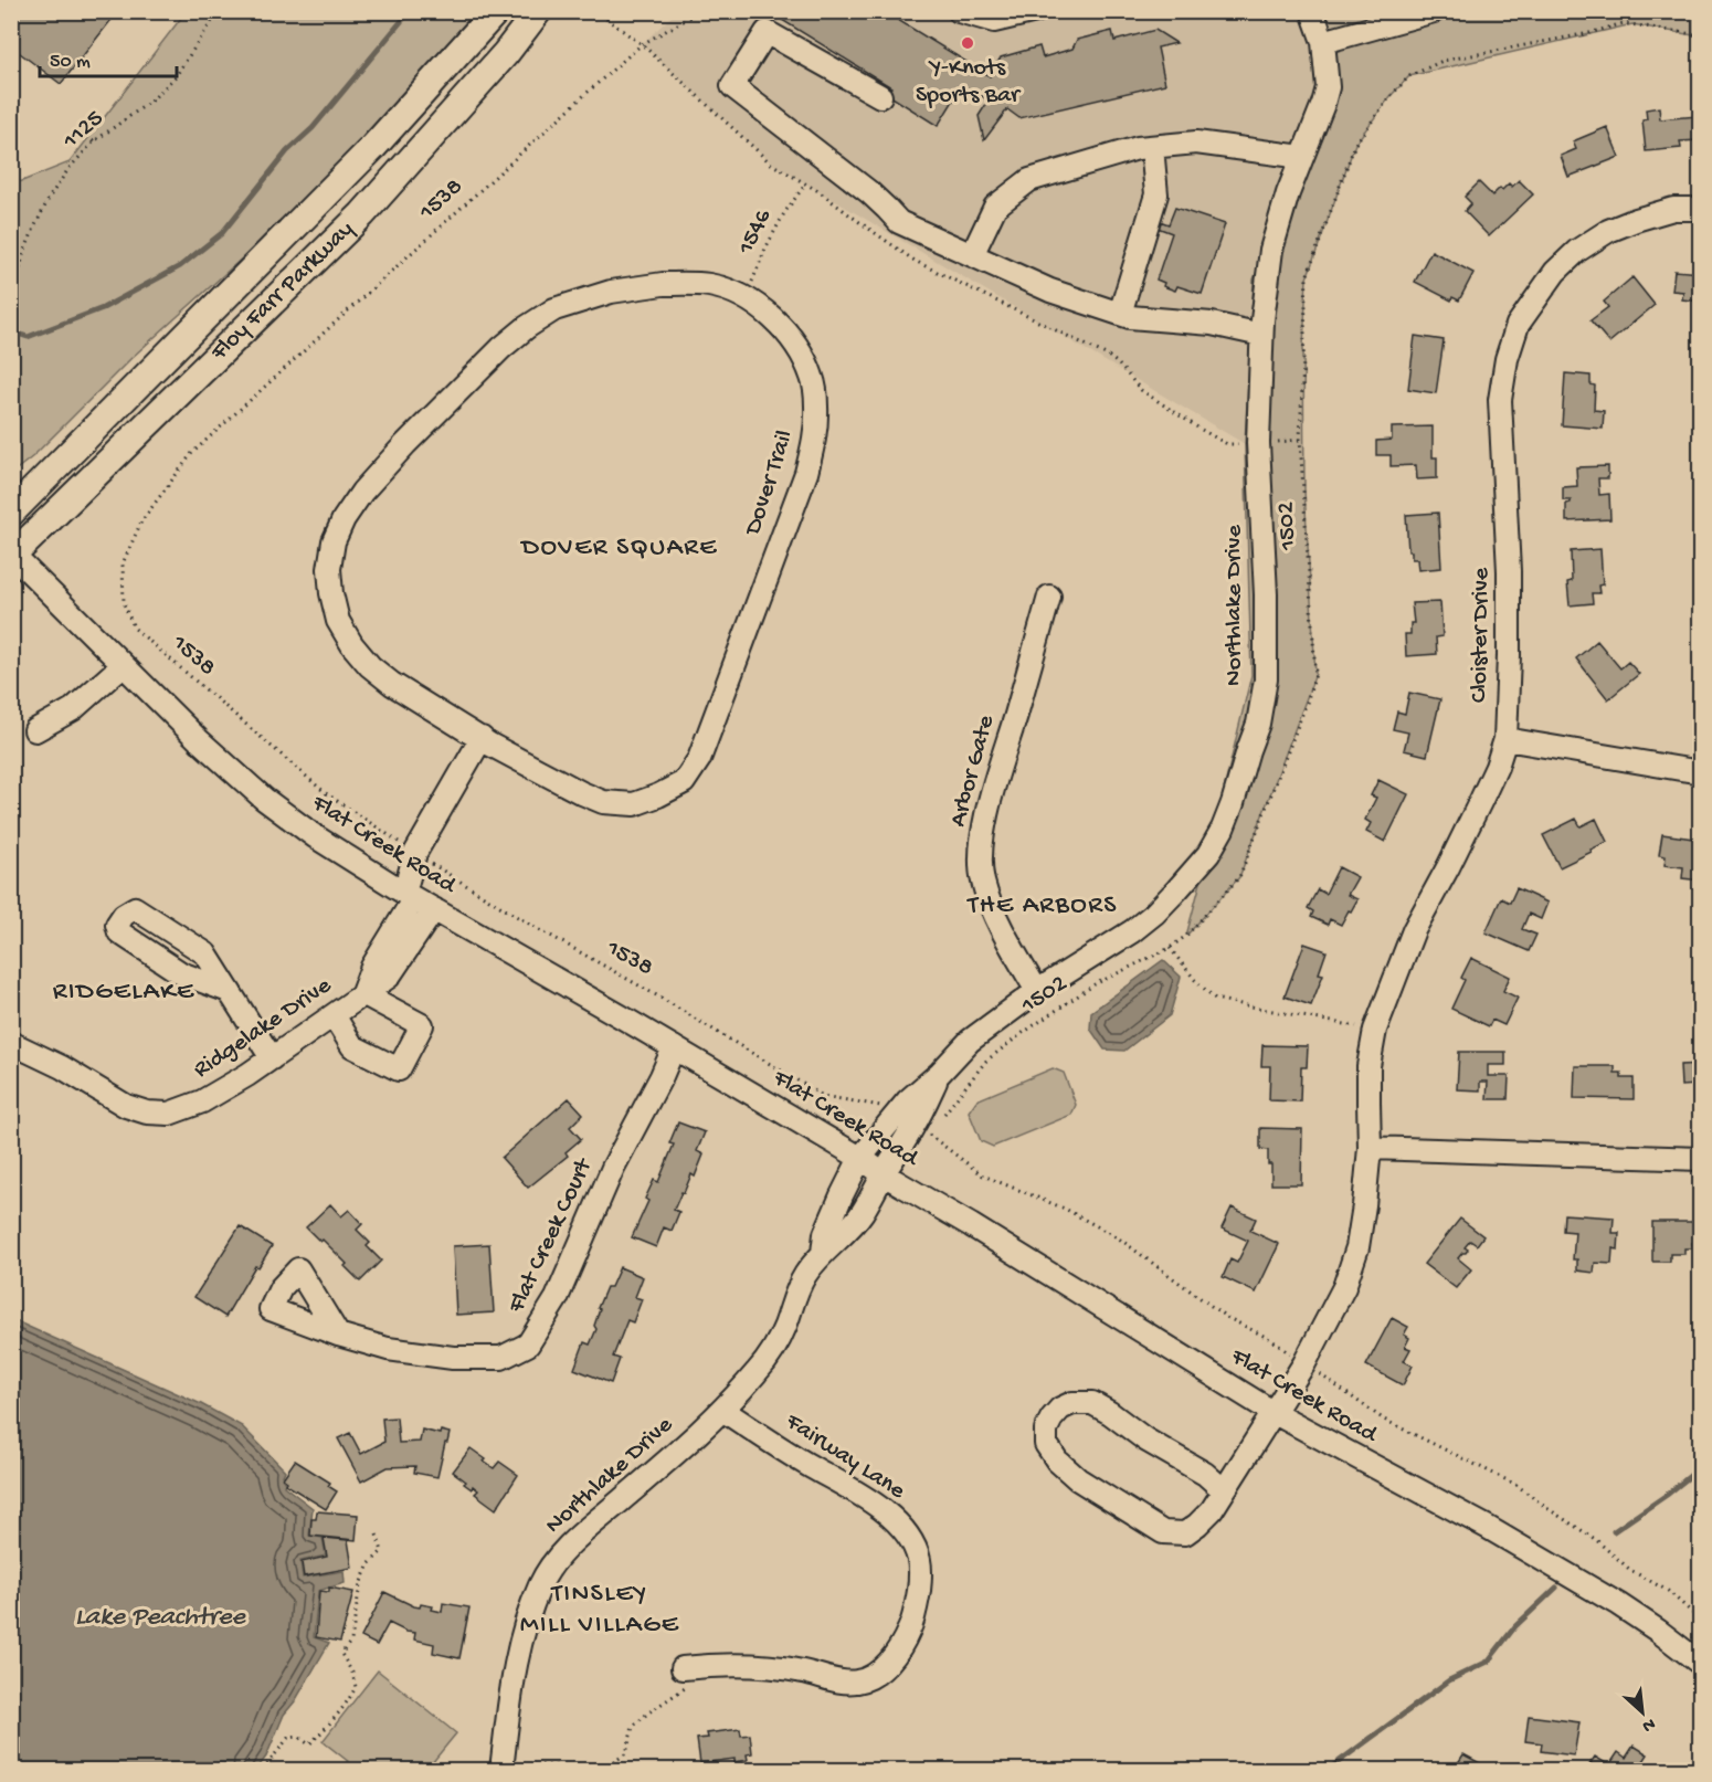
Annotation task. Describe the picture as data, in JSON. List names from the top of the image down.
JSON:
{
  "streets": {
    "main road": ["Floy Farr Parkway"],
    "street": [
      "Dover Trail",
      "Northlake Drive",
      "Cloister Drive",
      "Arbor Gate",
      "Flat Creek Road",
      "Ridgelake Drive",
      "Flat Creek Court",
      "Fairway Lane"
    ],
    "path": [
      "1125",
      "1538",
      "1546",
      "1502"
    ]
  },
  "crossings": [
    ["1538", "Northlake Drive"],
    ["1546", "Dover Trail"],
    ["Floy Farr Parkway", "Flat Creek Road"],
    ["Northlake Drive", "Arbor Gate"],
    ["Northlake Drive", "Flat Creek Road"],
    ["Northlake Drive", "Fairway Lane"],
    ["Cloister Drive", "Flat Creek Road"],
    ["Flat Creek Road", "Ridgelake Drive"],
    ["Flat Creek Road", "Flat Creek Court"]
  ],
  "districts": [
    "DOVER SQUARE",
    "THE ARBORS",
    "RIDGELAKE",
    "TINSLEY MILL VILLAGE"
  ],
  "water": ["Lake Peachtree"],
  "places": ["Y-Knots Sports Bar"],
  "scale_bar": "50 m",
  "north": "bottom right"
}
